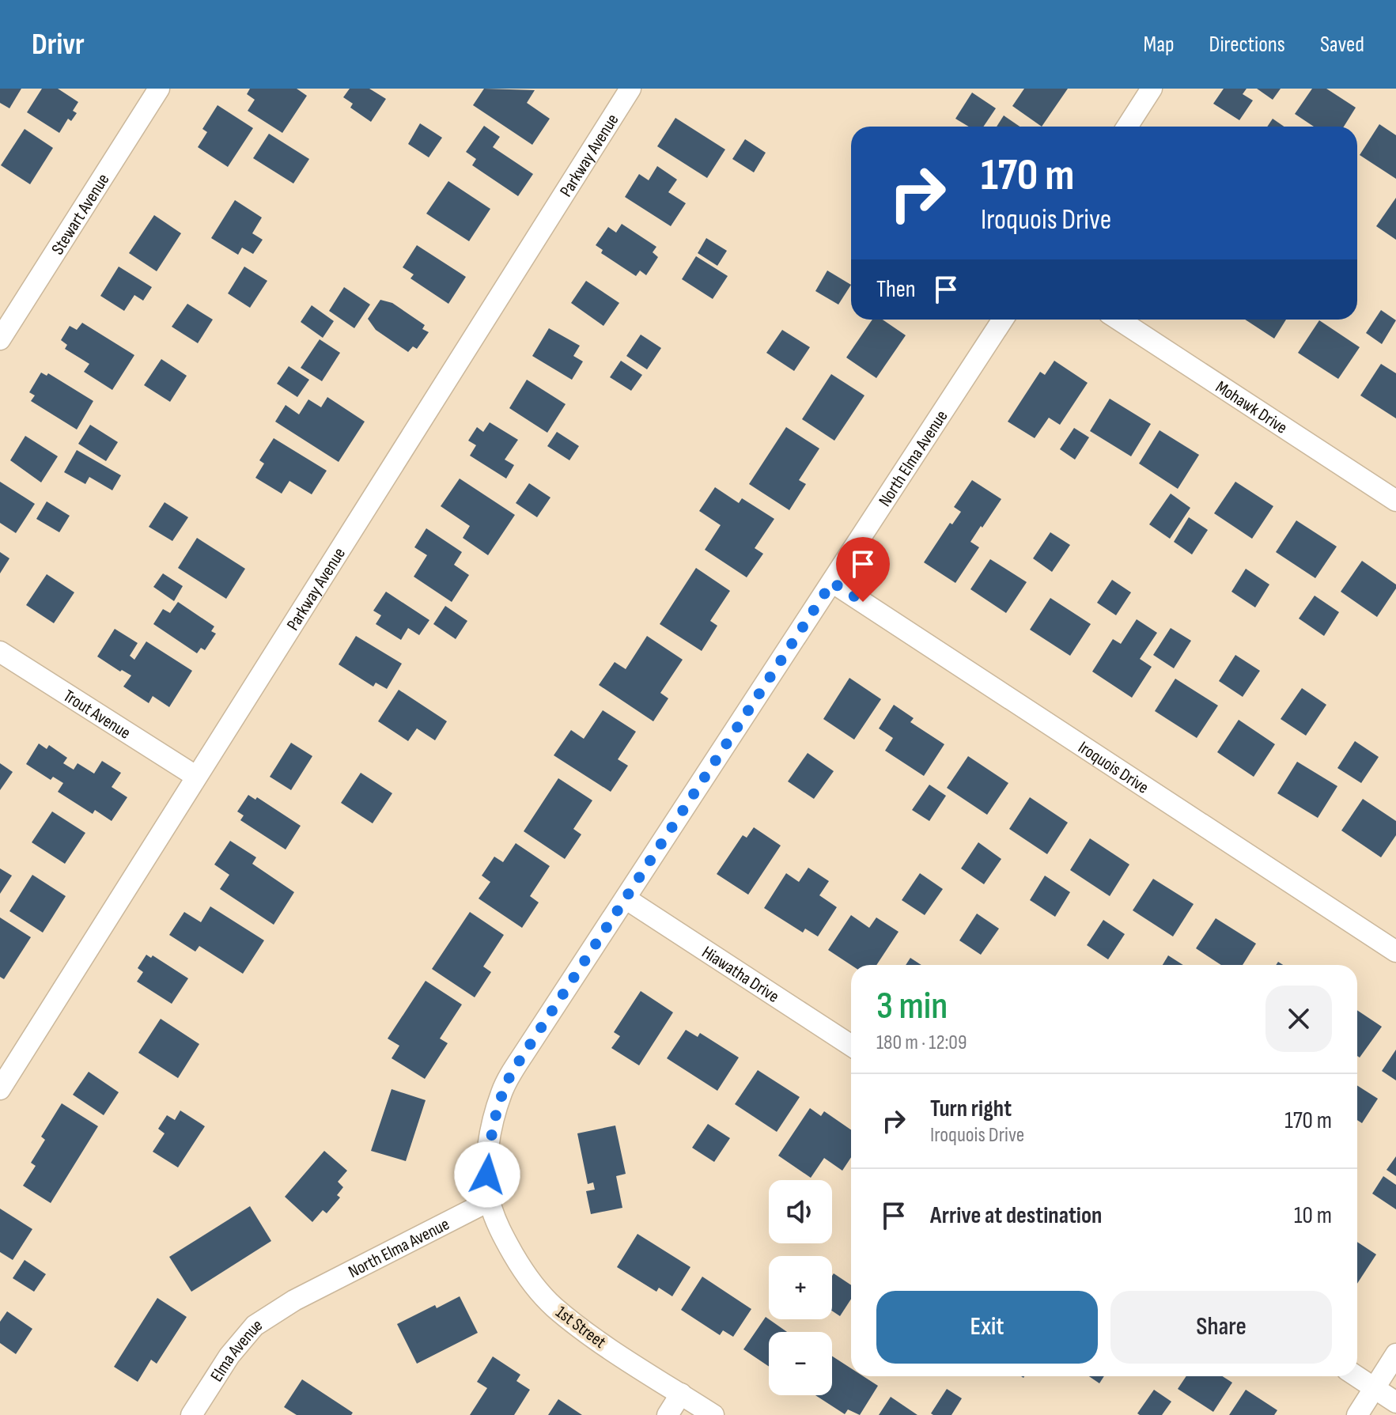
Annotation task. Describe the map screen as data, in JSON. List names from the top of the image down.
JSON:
{
  "streets": {
    "street": [
      "Parkway Avenue",
      "Stewart Avenue",
      "Mohawk Drive",
      "North Elma Avenue",
      "Trout Avenue",
      "Iroquois Drive",
      "Hiawatha Drive",
      "1st Street",
      "Elma Avenue"
    ]
  },
  "crossings": [
    ["Parkway Avenue", "Trout Avenue"],
    ["North Elma Avenue", "Iroquois Drive"],
    ["North Elma Avenue", "Hiawatha Drive"],
    ["North Elma Avenue", "1st Street"],
    ["North Elma Avenue", "Elma Avenue"]
  ],
  "page": {
    "header": "Drivr",
    "nav": ["Map", "Directions", "Saved"],
    "turn": ["170 m", "Iroquois Drive"],
    "then": "Then",
    "heading": ["3 min", "180 m · 12:09"],
    "list": [
      {
        "name": "Turn right",
        "note": "Iroquois Drive",
        "value": "170 m"
      },
      {
        "name": "Arrive at destination",
        "value": "10 m"
      }
    ],
    "map_buttons": ["+", "−"],
    "buttons": ["Exit", "Share"]
  }
}
